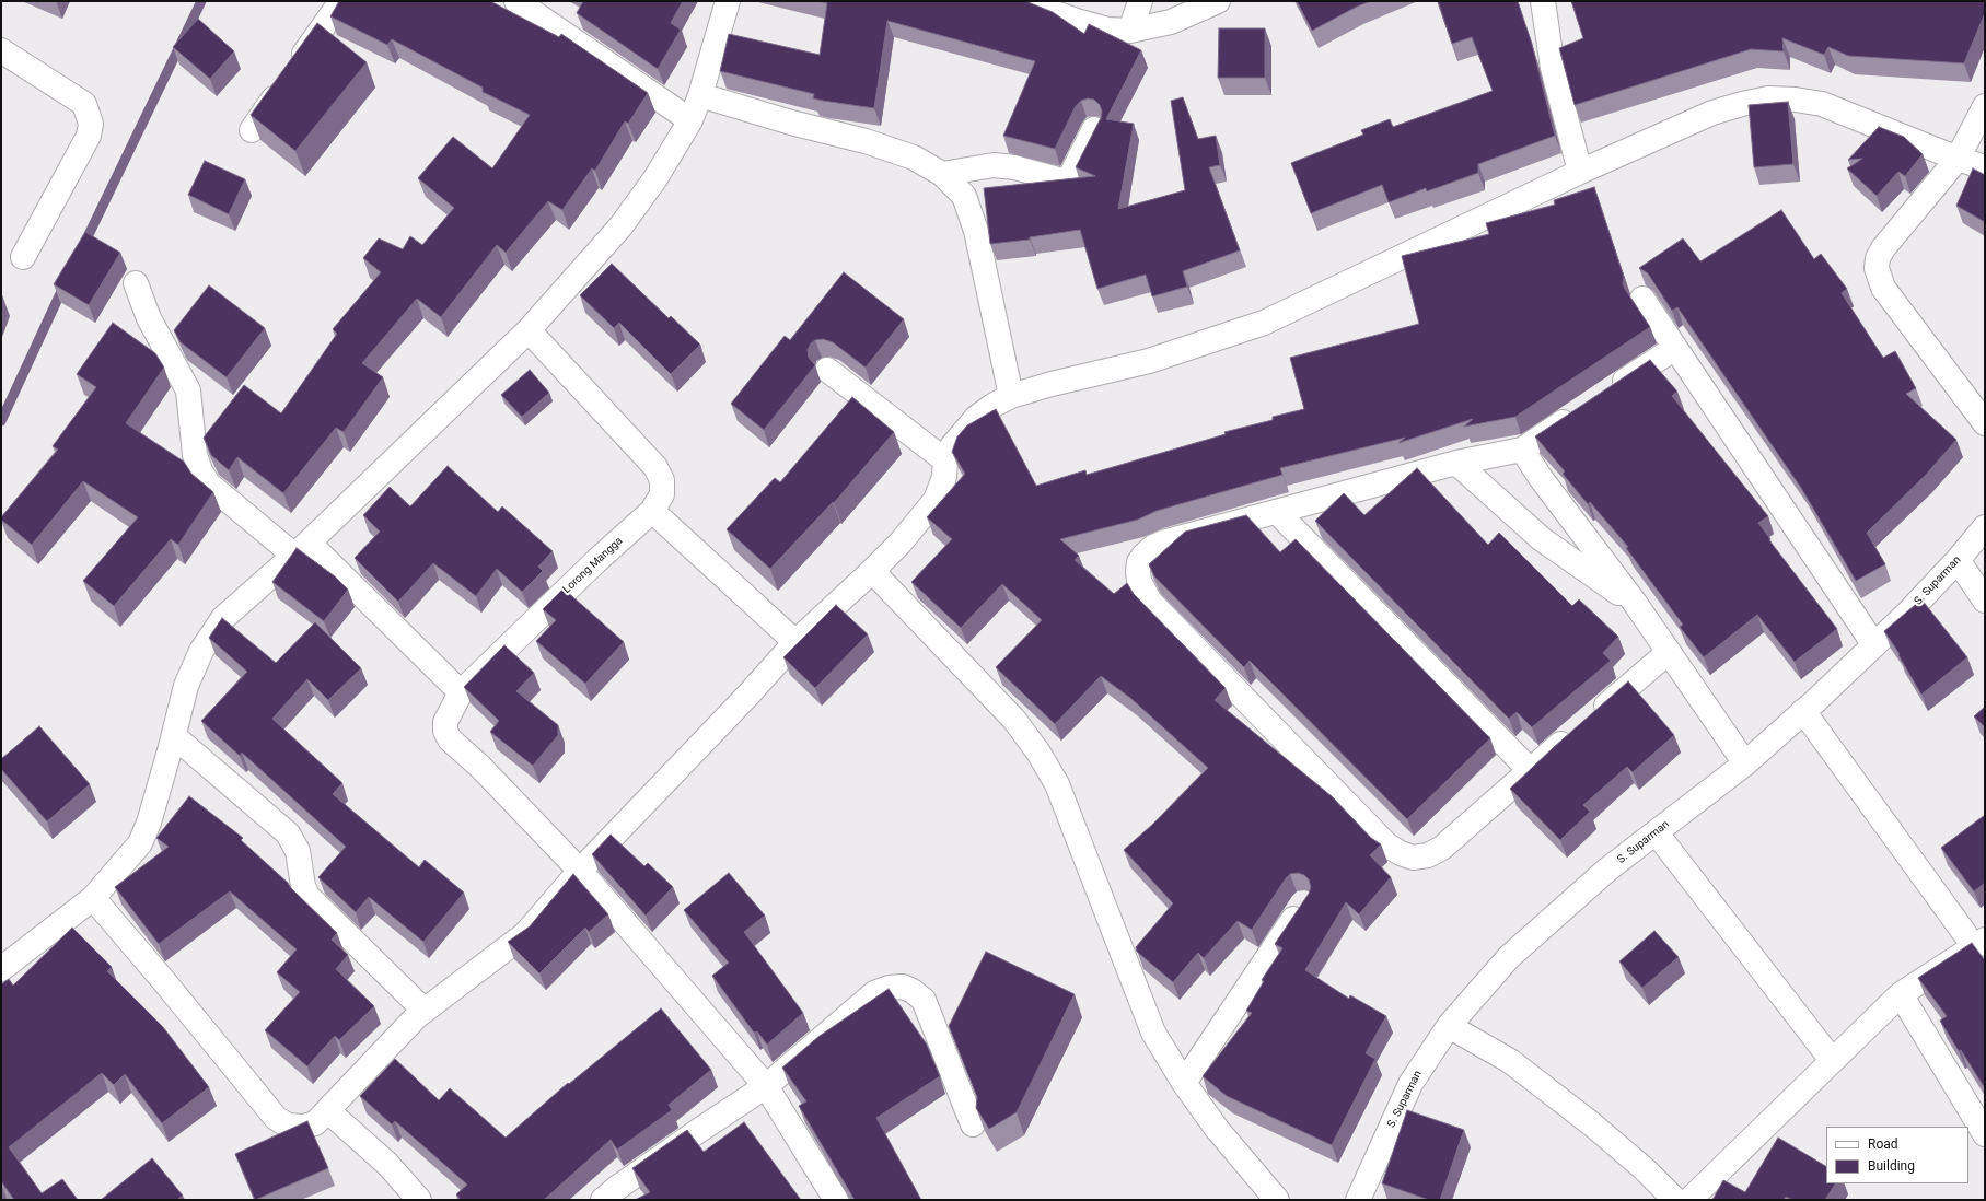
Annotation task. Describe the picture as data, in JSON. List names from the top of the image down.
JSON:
{
  "streets": {
    "street": ["Lorong Mangga", "S. Suparman"]
  },
  "legend": ["Road", "Building"]
}
